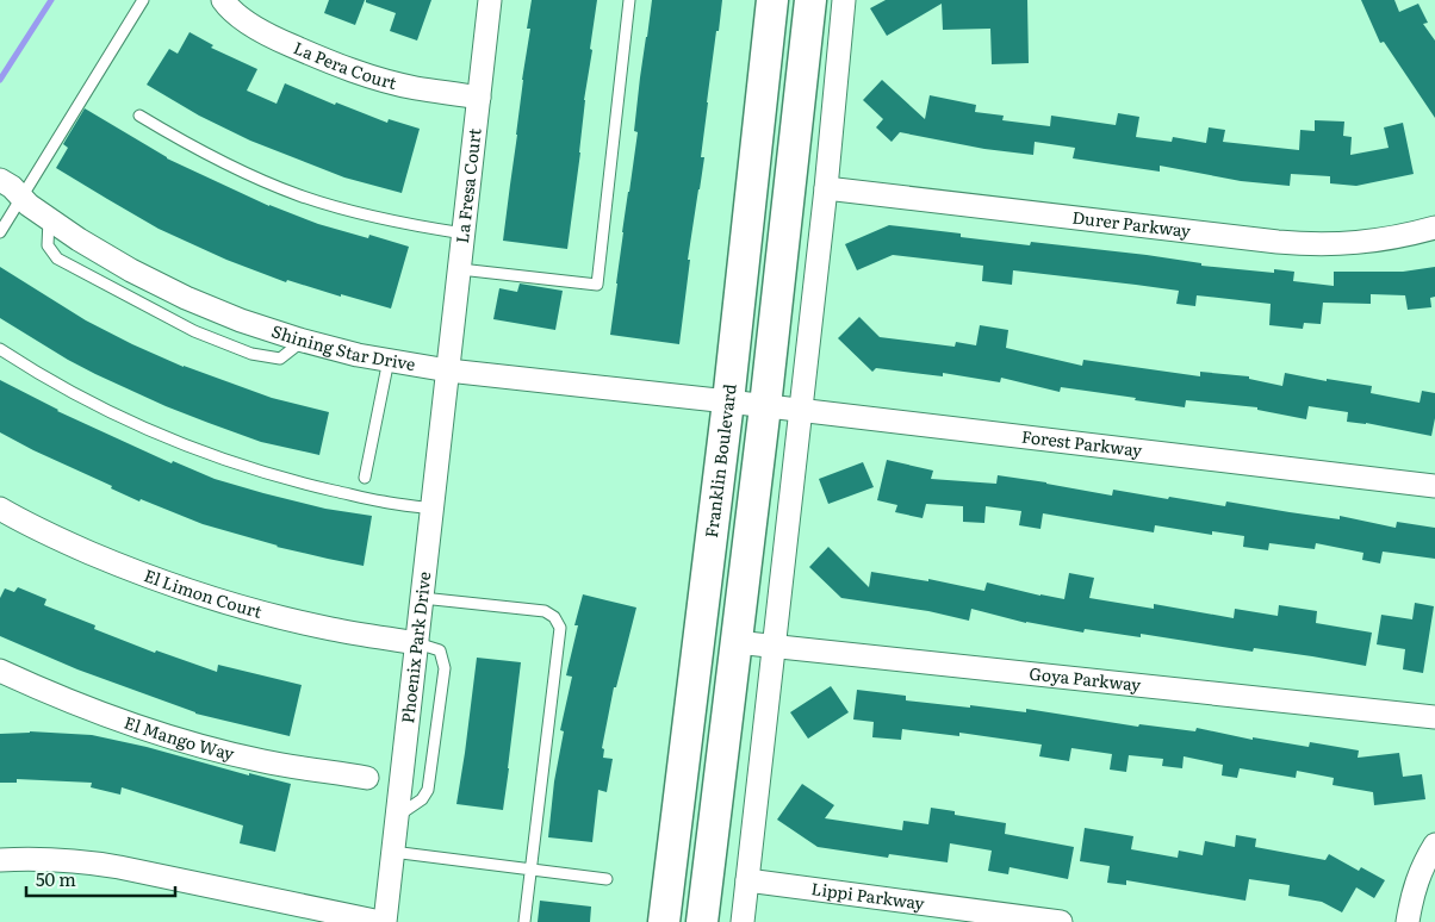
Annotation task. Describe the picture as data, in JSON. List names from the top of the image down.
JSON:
{
  "streets": {
    "main road": ["Franklin Boulevard"],
    "street": [
      "La Pera Court",
      "La Fresa Court",
      "Durer Parkway",
      "Shining Star Drive",
      "Forest Parkway",
      "El Limon Court",
      "Phoenix Park Drive",
      "Goya Parkway",
      "El Mango Way",
      "Lippi Parkway"
    ]
  },
  "crossings": [
    ["La Pera Court", "La Fresa Court"],
    ["La Fresa Court", "Shining Star Drive"],
    ["La Fresa Court", "Phoenix Park Drive"],
    ["Shining Star Drive", "Forest Parkway"],
    ["Shining Star Drive", "Franklin Boulevard"],
    ["Shining Star Drive", "Phoenix Park Drive"],
    ["Forest Parkway", "Franklin Boulevard"],
    ["El Limon Court", "Phoenix Park Drive"]
  ],
  "scale_bar": "50 m"
}
